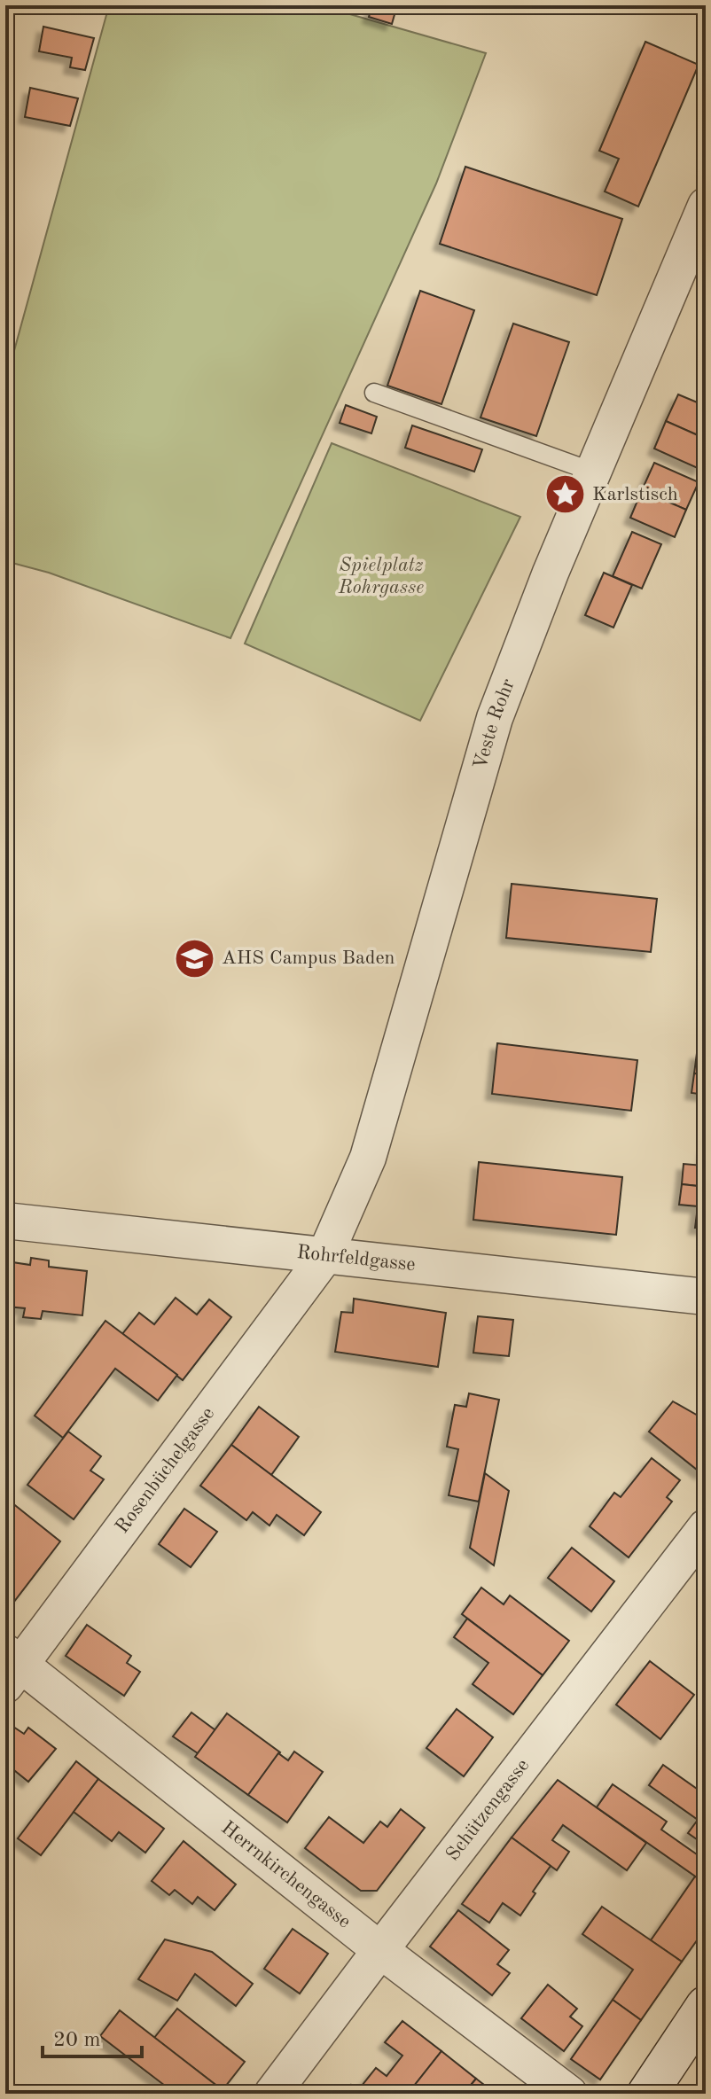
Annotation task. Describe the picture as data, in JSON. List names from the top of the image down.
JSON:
{
  "streets": {
    "street": [
      "Veste Rohr",
      "Rohrfeldgasse",
      "Rosenbüchelgasse",
      "Schützengasse",
      "Herrnkirchengasse"
    ]
  },
  "crossings": [
    ["Veste Rohr", "Rohrfeldgasse"],
    ["Veste Rohr", "Rosenbüchelgasse"],
    ["Rohrfeldgasse", "Rosenbüchelgasse"],
    ["Rosenbüchelgasse", "Herrnkirchengasse"],
    ["Schützengasse", "Herrnkirchengasse"]
  ],
  "parks": ["Spielplatz Rohrgasse"],
  "places": {
    "place": ["Karlstisch"],
    "school or university": ["AHS Campus Baden"]
  },
  "scale_bar": "20 m"
}
